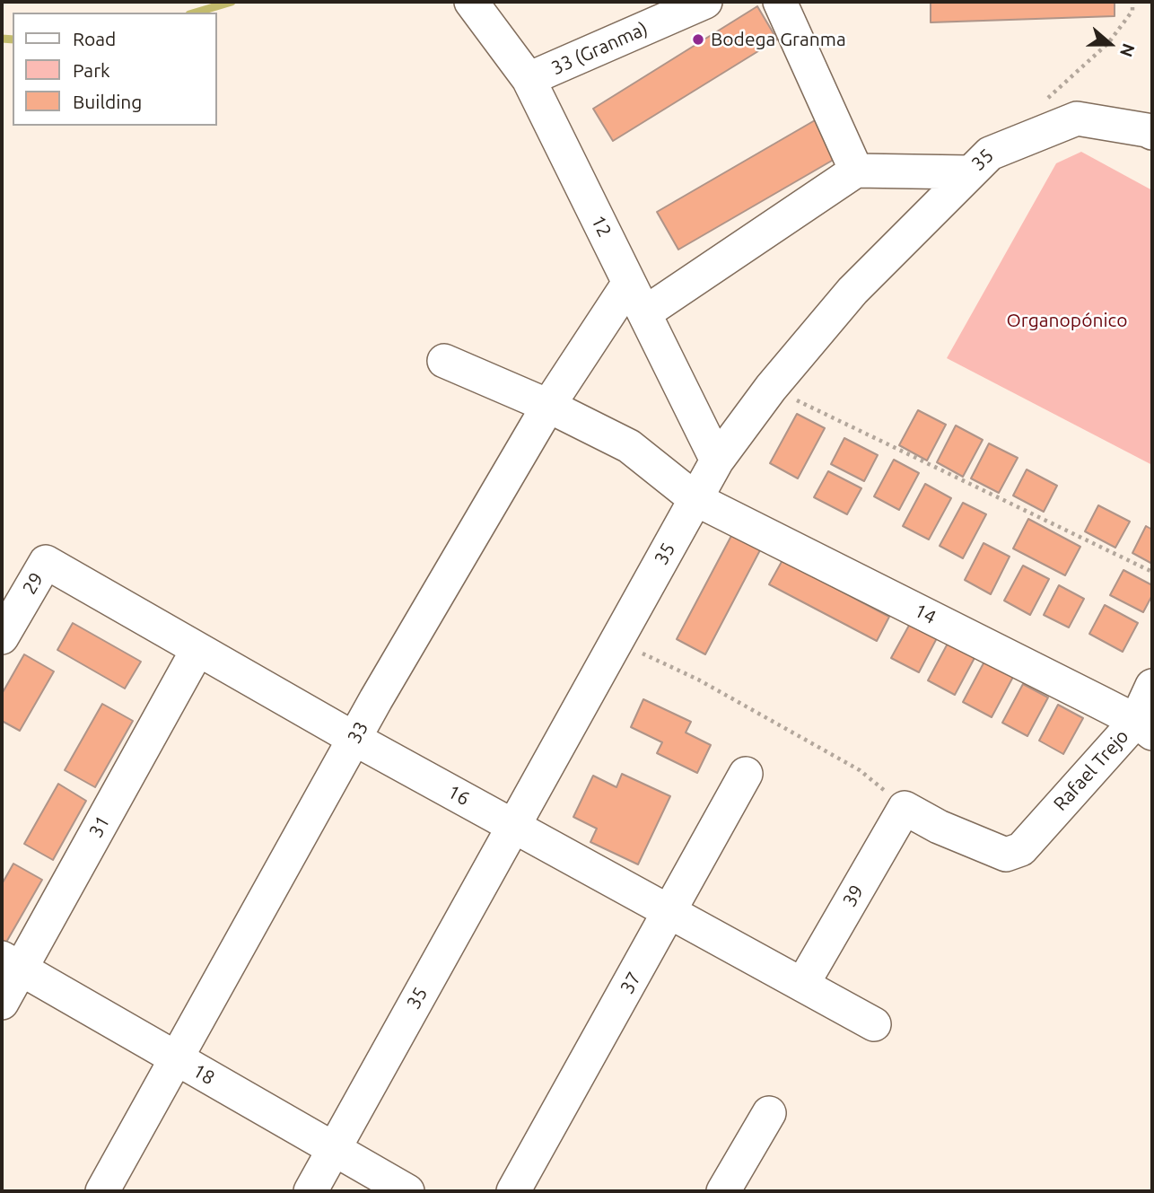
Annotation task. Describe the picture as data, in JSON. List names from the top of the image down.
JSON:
{
  "streets": {
    "street": [
      "33 (Granma)",
      "35",
      "12",
      "29",
      "14",
      "33",
      "Rafael Trejo",
      "16",
      "31",
      "39",
      "37",
      "18"
    ]
  },
  "crossings": [
    ["33 (Granma)", "12"],
    ["35", "12"],
    ["35", "14"],
    ["35", "16"],
    ["35", "18"],
    ["12", "33"],
    ["29", "16"],
    ["14", "33"],
    ["14", "Rafael Trejo"],
    ["33", "16"],
    ["33", "18"],
    ["Rafael Trejo", "39"],
    ["16", "31"],
    ["16", "39"],
    ["16", "37"],
    ["31", "18"]
  ],
  "parks": ["Organopónico"],
  "places": ["Bodega Granma"],
  "legend": ["Road", "Park", "Building"],
  "north": "right"
}
